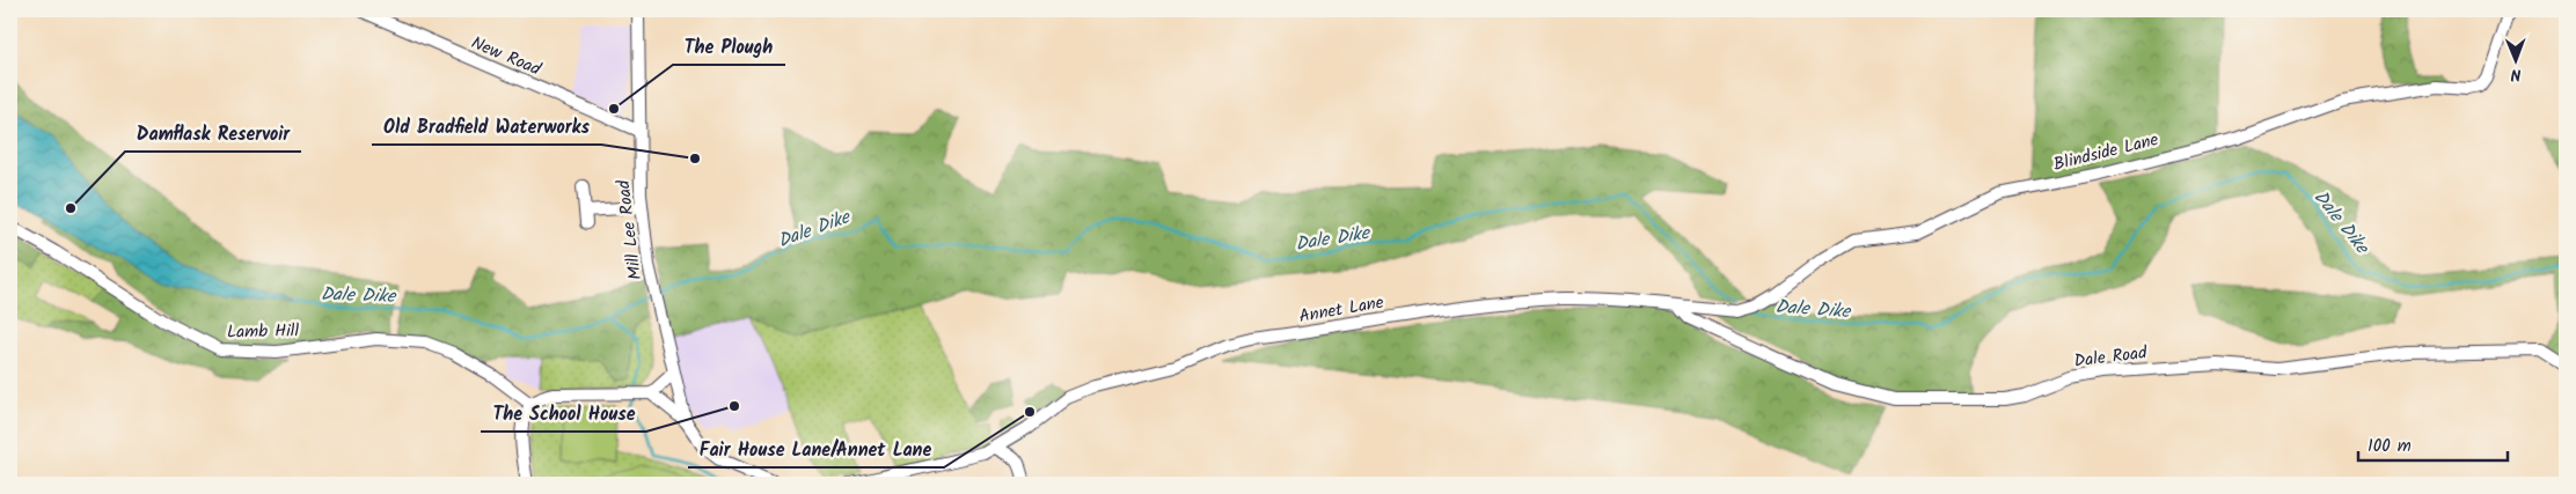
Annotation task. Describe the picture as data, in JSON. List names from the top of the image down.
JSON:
{
  "streets": {
    "street": [
      "New Road",
      "Blindside Lane",
      "Mill Lee Road",
      "Annet Lane",
      "Lamb Hill",
      "Dale Road"
    ]
  },
  "crossings": [
    ["New Road", "Mill Lee Road"],
    ["Blindside Lane", "Annet Lane"],
    ["Blindside Lane", "Dale Road"],
    ["Annet Lane", "Dale Road"]
  ],
  "water": ["Dale Dike"],
  "places": [
    "The Plough",
    "Old Bradfield Waterworks",
    "Damflask Reservoir",
    "The School House",
    "Fair House Lane/Annet Lane"
  ],
  "scale_bar": "100 m",
  "north": "bottom"
}
